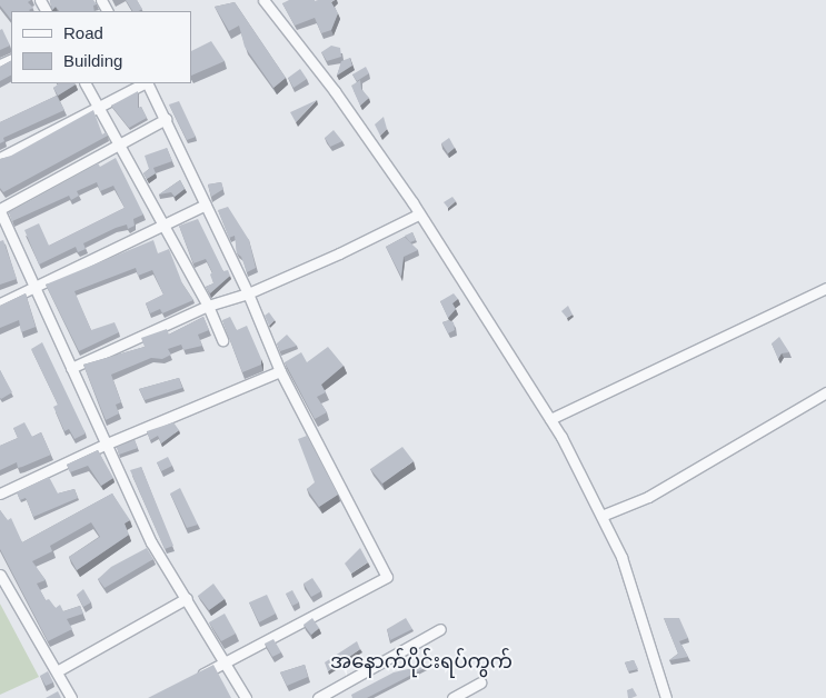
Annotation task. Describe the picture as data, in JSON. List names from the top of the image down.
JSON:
{
  "districts": ["အနောက်ပိုင်းရပ်ကွက်"],
  "legend": ["Road", "Building"]
}
